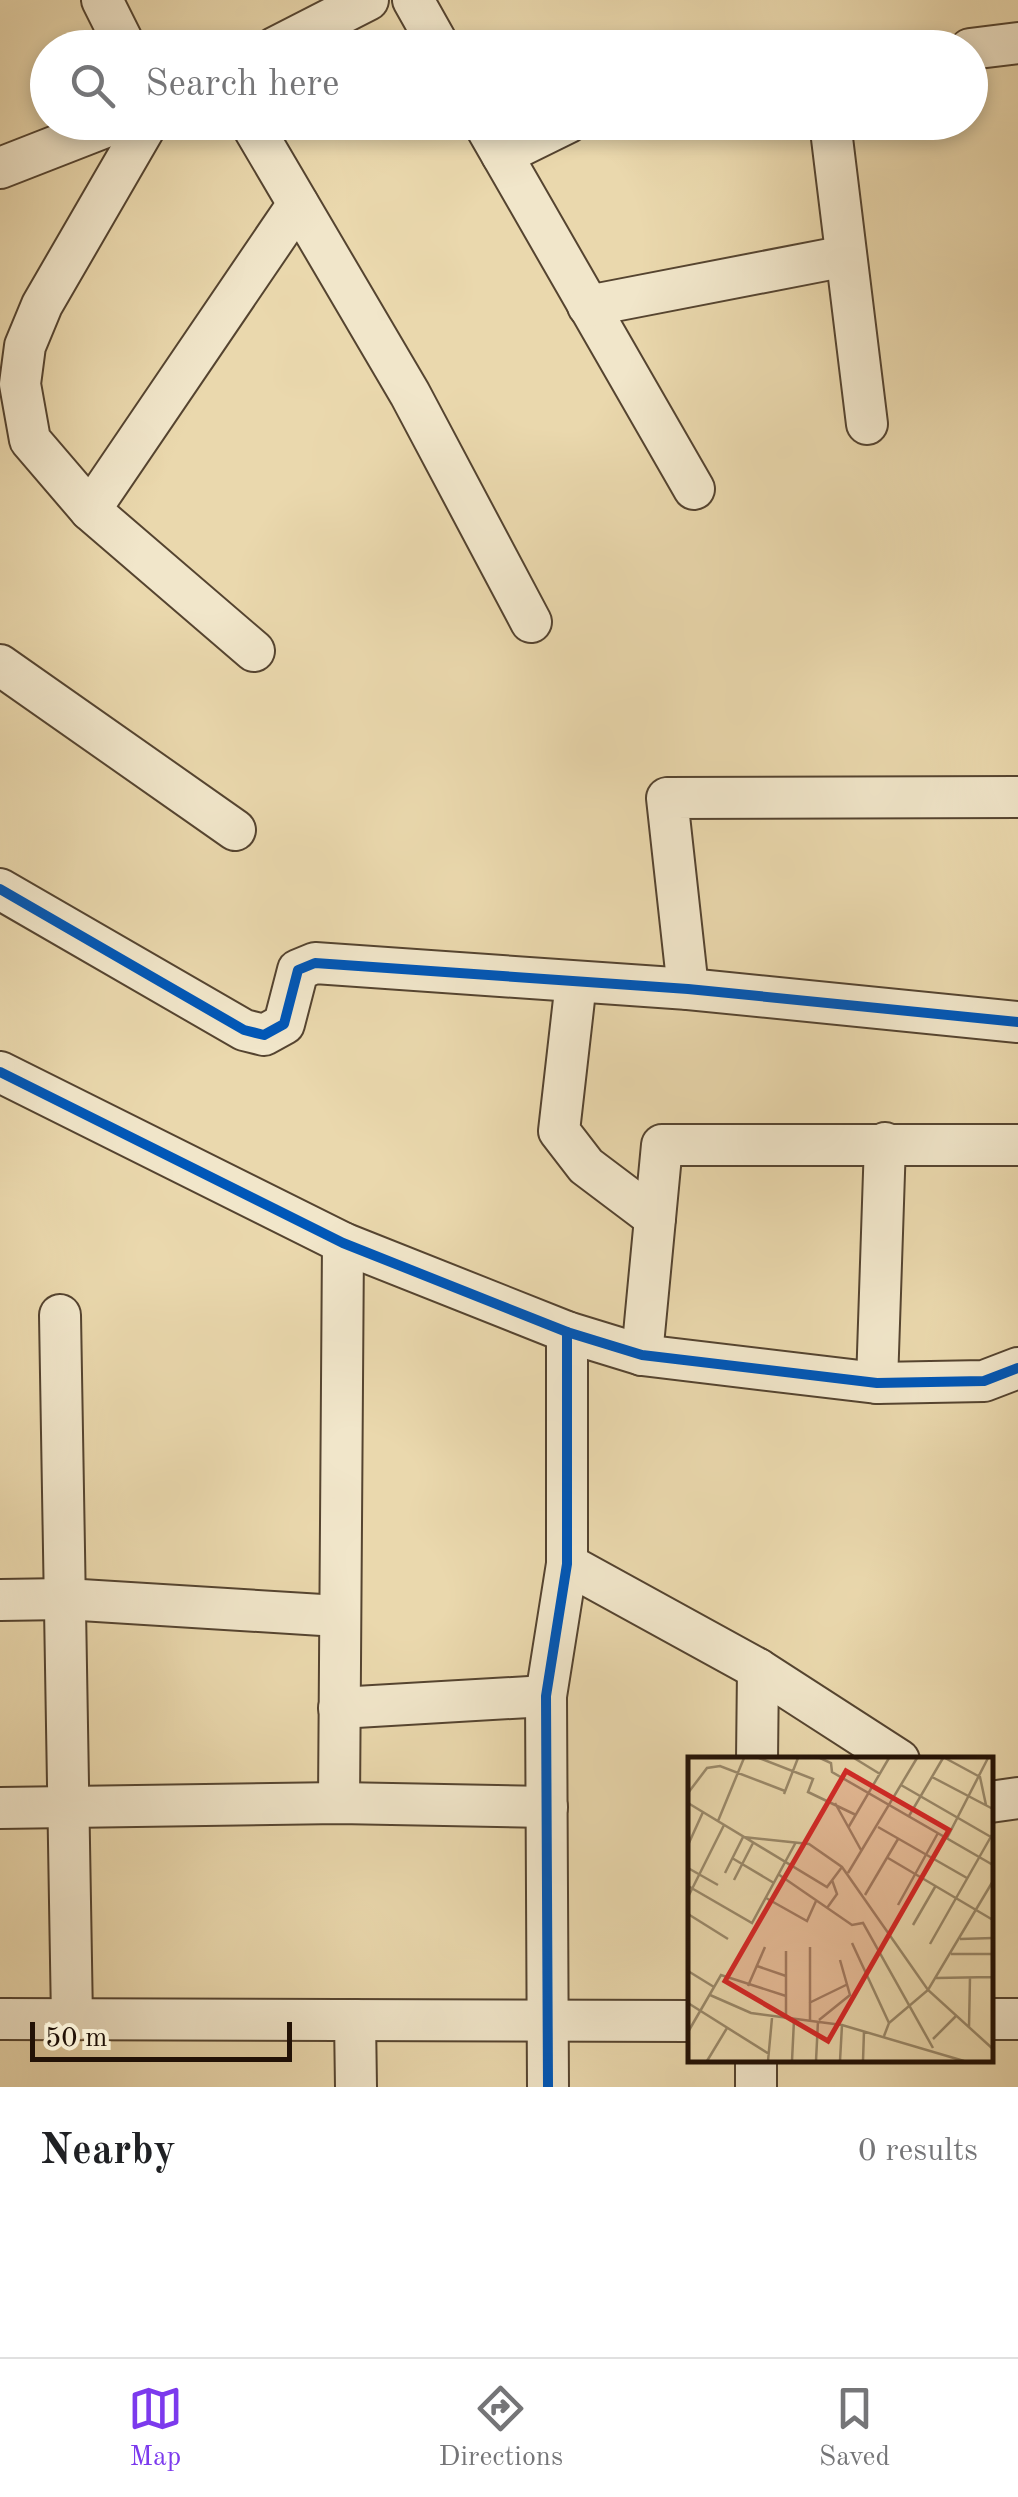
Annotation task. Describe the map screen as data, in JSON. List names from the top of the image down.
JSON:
{
  "scale_bar": "50 m",
  "page": {
    "search": "Search here",
    "scale": "50 m",
    "heading": ["Nearby", "0 results"],
    "nav": ["Map", "Directions", "Saved"]
  }
}
